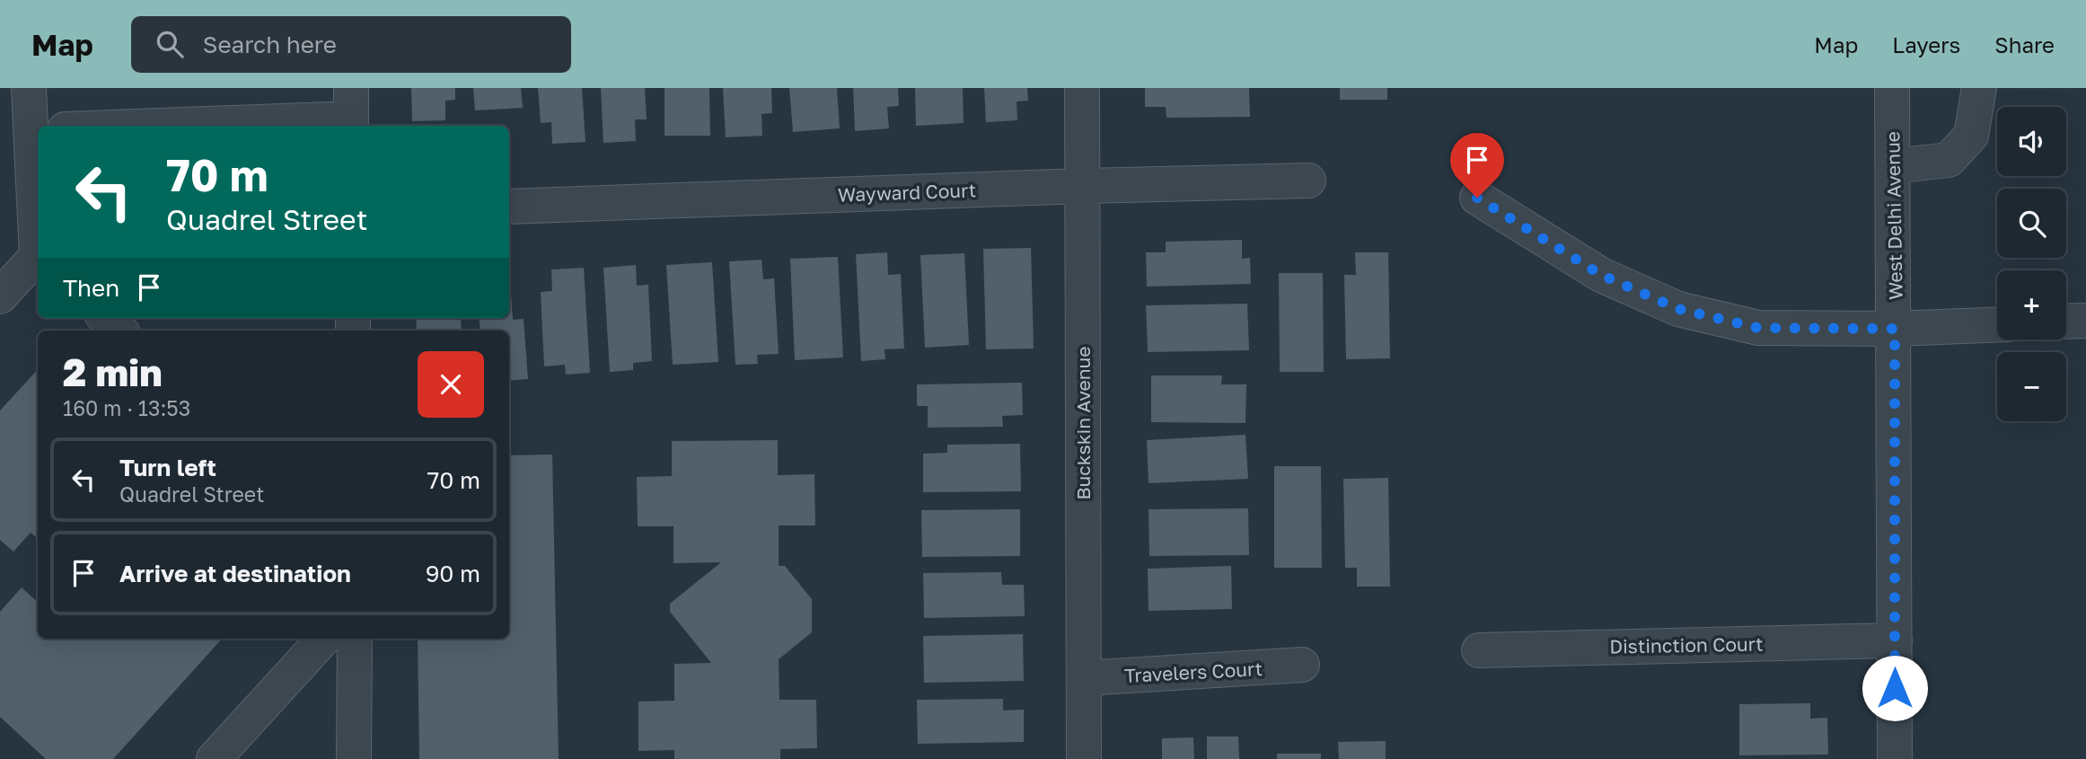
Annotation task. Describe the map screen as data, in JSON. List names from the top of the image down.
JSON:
{
  "streets": {
    "street": [
      "Wayward Court",
      "West Delhi Avenue",
      "Buckskin Avenue",
      "Distinction Court",
      "Travelers Court"
    ]
  },
  "crossings": [
    ["Wayward Court", "Buckskin Avenue"],
    ["West Delhi Avenue", "Distinction Court"],
    ["Buckskin Avenue", "Travelers Court"]
  ],
  "page": {
    "header": "Map",
    "search": "Search here",
    "nav": ["Map", "Layers", "Share"],
    "map_buttons": ["+", "−"],
    "turn": ["70 m", "Quadrel Street"],
    "then": "Then",
    "heading": ["2 min", "160 m · 13:53"],
    "list": [
      {
        "name": "Turn left",
        "note": "Quadrel Street",
        "value": "70 m"
      },
      {
        "name": "Arrive at destination",
        "value": "90 m"
      }
    ]
  }
}
